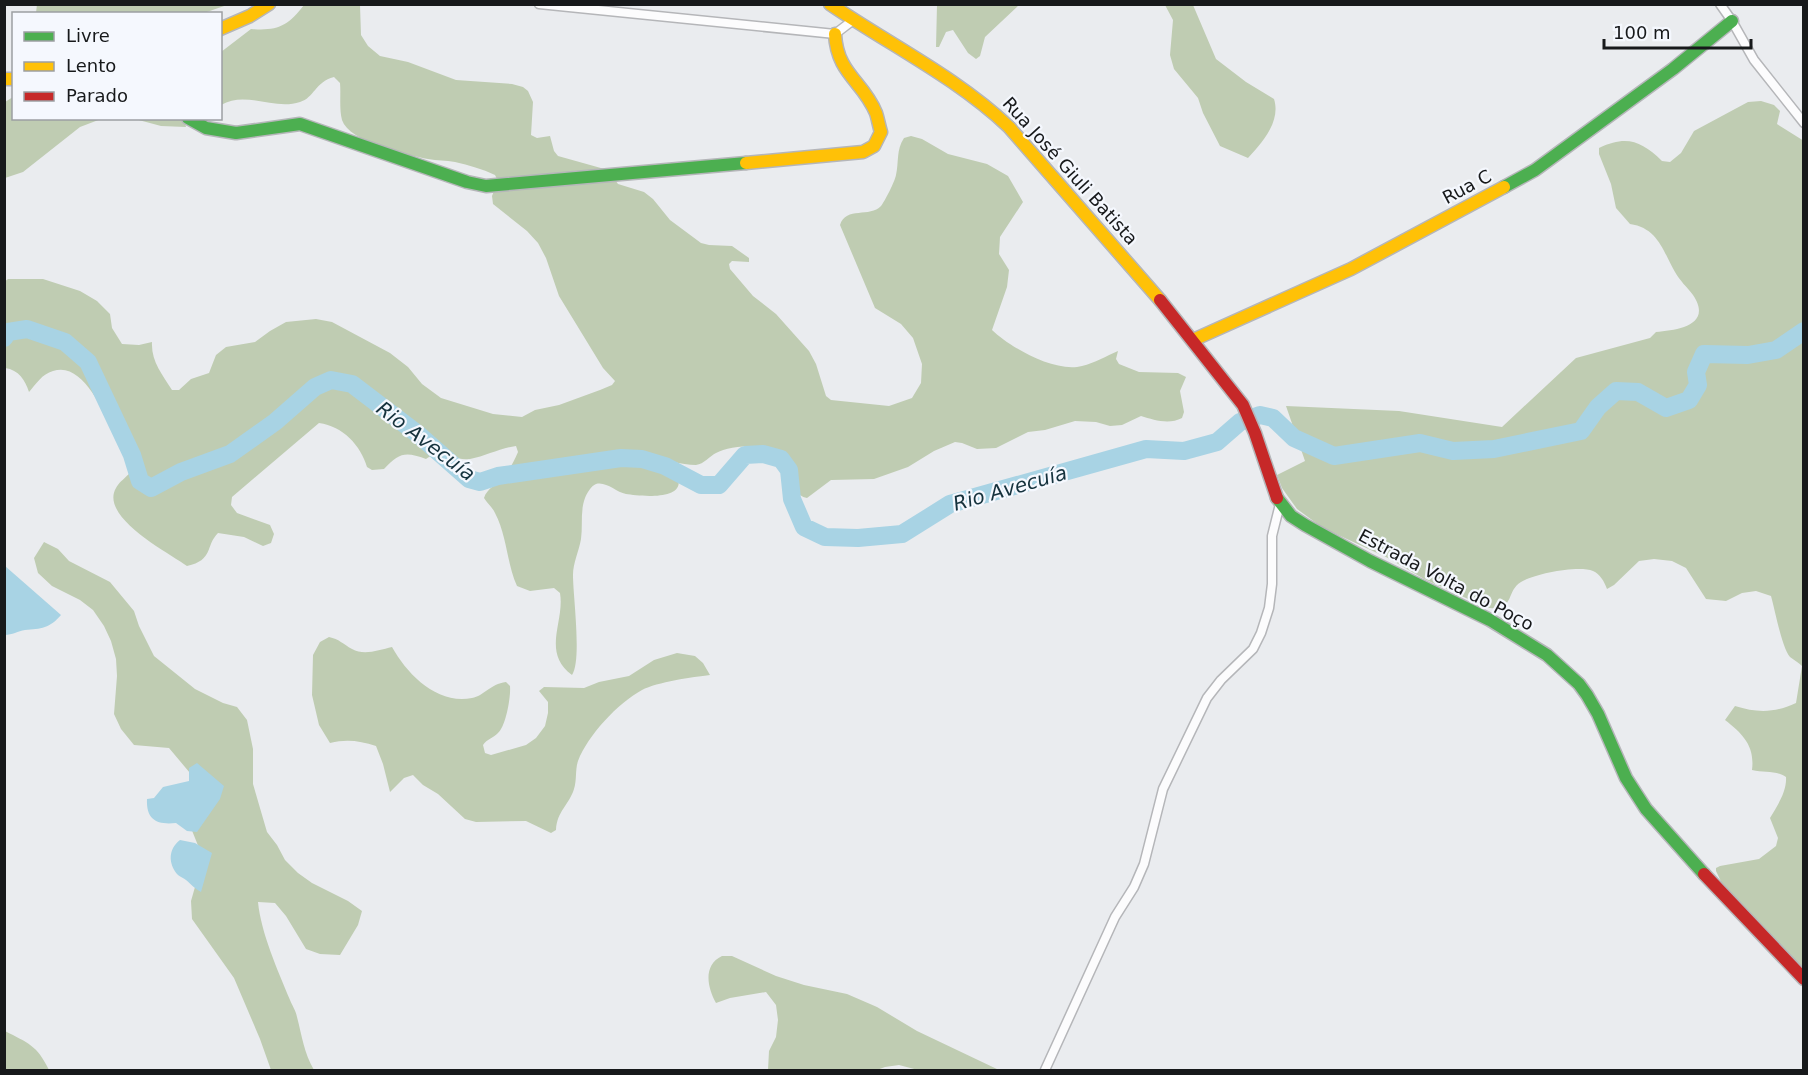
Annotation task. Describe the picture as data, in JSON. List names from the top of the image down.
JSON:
{
  "streets": {
    "street": ["Rua José Giuli Batista", "Rua C", "Estrada Volta do Poço"]
  },
  "crossings": [
    ["Rua José Giuli Batista", "Rua C"],
    ["Rua José Giuli Batista", "Estrada Volta do Poço"]
  ],
  "water": ["Rio Avecuía"],
  "legend": ["Livre", "Lento", "Parado"],
  "scale_bar": "100 m"
}
